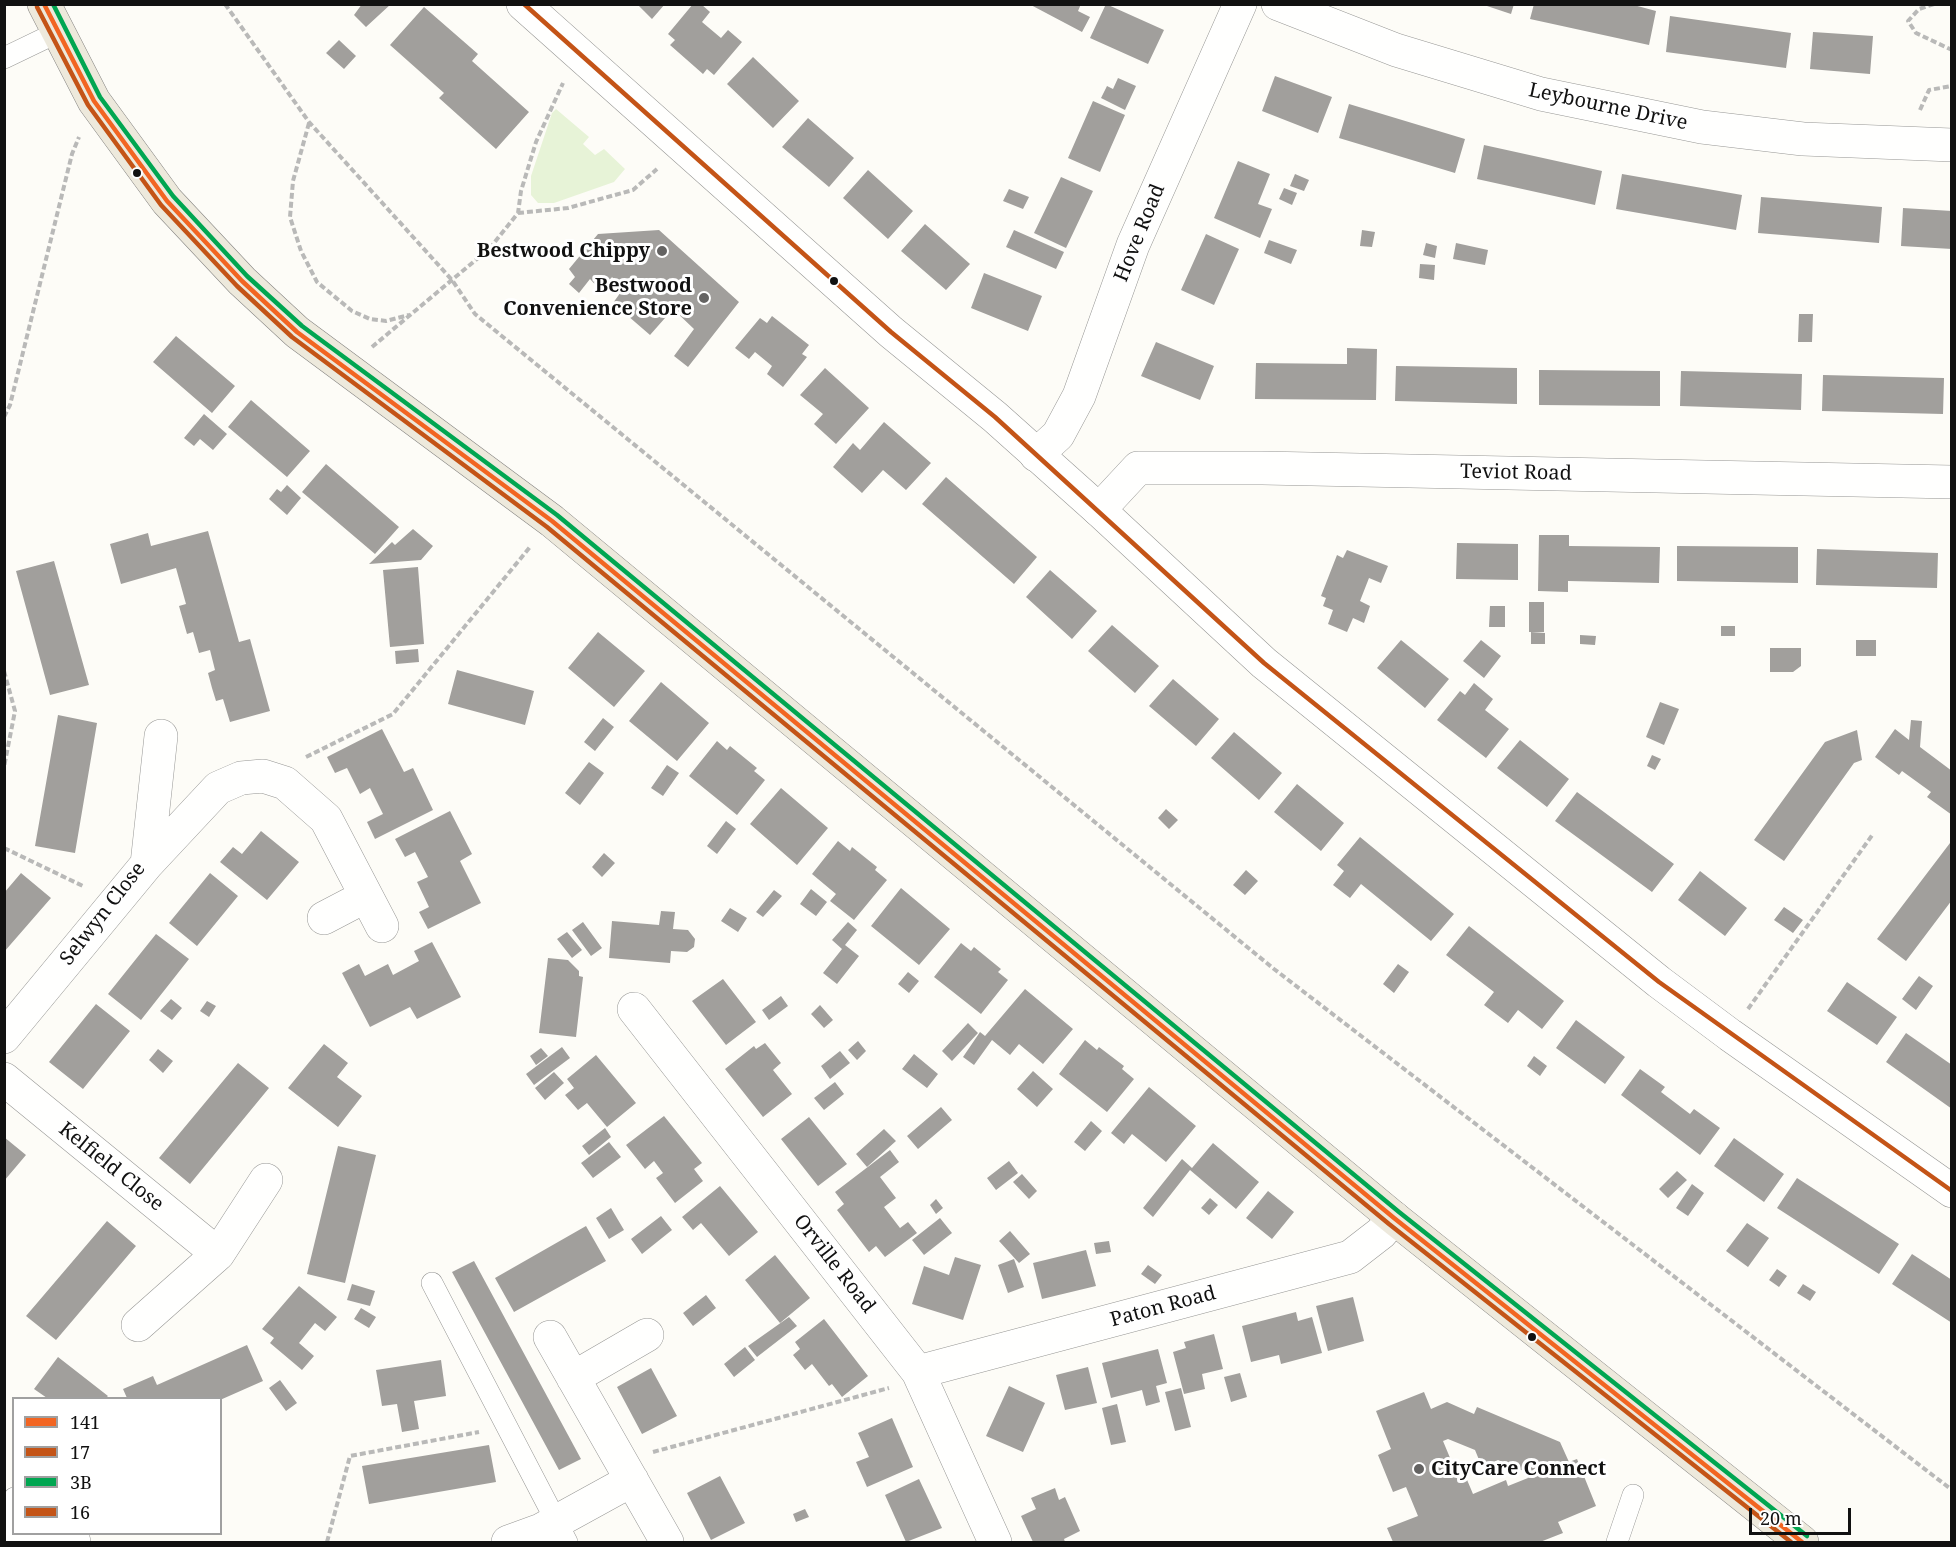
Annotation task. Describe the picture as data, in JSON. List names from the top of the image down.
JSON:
{
  "streets": {
    "street": [
      "Leybourne Drive",
      "Hove Road",
      "Teviot Road",
      "Selwyn Close",
      "Kelfield Close",
      "Orville Road",
      "Paton Road"
    ]
  },
  "crossings": [
    ["Orville Road", "Paton Road"]
  ],
  "places": ["Bestwood Chippy", "Bestwood Convenience Store", "CityCare Connect"],
  "lines": [
    "transit line 141",
    "transit line 3B",
    "transit line 16",
    "transit line 17"
  ],
  "legend": [
    "141",
    "17",
    "3B",
    "16"
  ],
  "scale_bar": "20 m"
}
